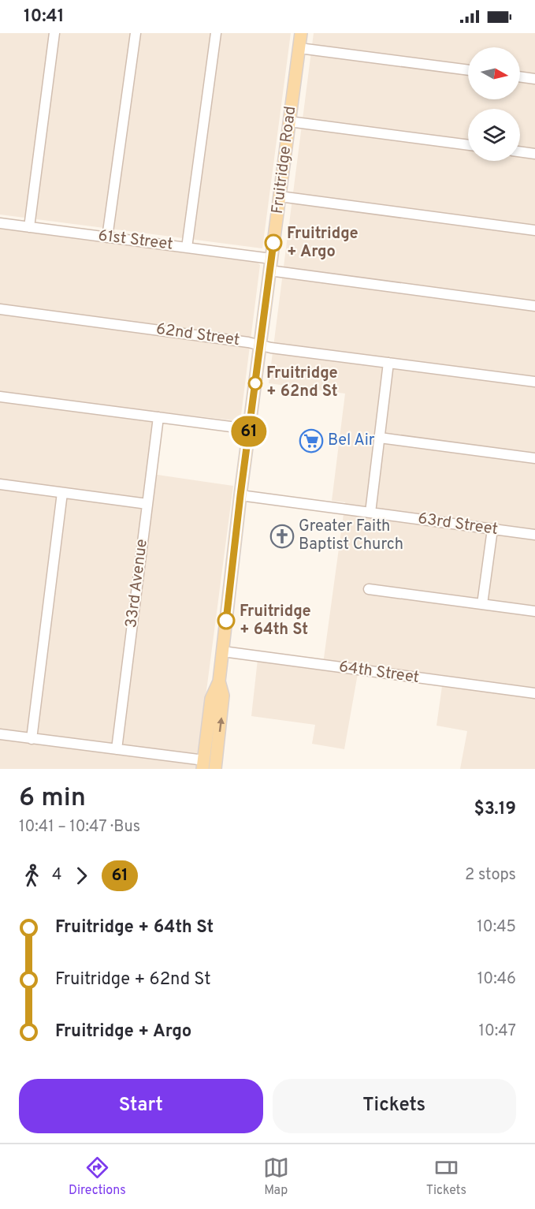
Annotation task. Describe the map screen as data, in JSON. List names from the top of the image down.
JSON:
{
  "streets": {
    "main road": ["Fruitridge Road"],
    "street": [
      "61st Street",
      "62nd Street",
      "63rd Street",
      "33rd Avenue",
      "64th Street"
    ]
  },
  "crossings": [
    ["Fruitridge Road", "61st Street"],
    ["Fruitridge Road", "62nd Street"],
    ["Fruitridge Road", "63rd Street"],
    ["Fruitridge Road", "64th Street"]
  ],
  "places": {
    "other": ["Fruitridge + Argo", "Fruitridge + 62nd St", "Fruitridge + 64th St"],
    "supermarket": ["Bel Air"],
    "church": ["Greater Faith Baptist Church"]
  },
  "lines": ["bus line 61"],
  "north": "right",
  "page": {
    "status": "10:41",
    "on_map": "61",
    "heading": ["6 min", "10:41 – 10:47 · Bus", "$3.19"],
    "legs": ["4", "61", "2 stops"],
    "list": [
      {
        "name": "Fruitridge + 64th St",
        "value": "10:45"
      },
      {
        "name": "Fruitridge + 62nd St",
        "value": "10:46"
      },
      {
        "name": "Fruitridge + Argo",
        "value": "10:47"
      }
    ],
    "buttons": ["Start", "Tickets"],
    "tabs": ["Directions", "Map", "Tickets"]
  }
}
